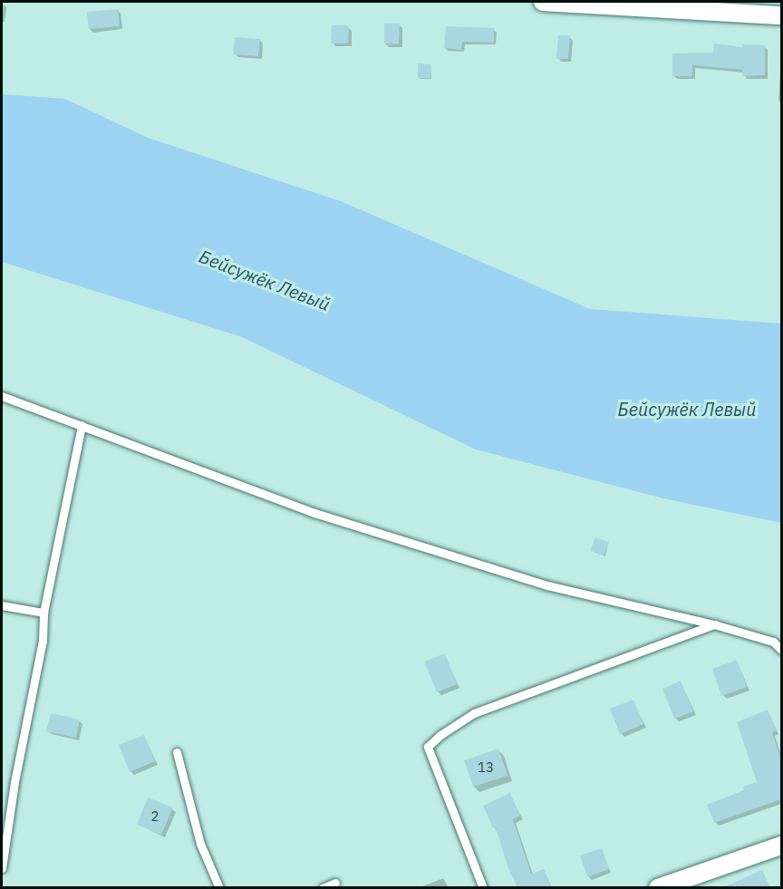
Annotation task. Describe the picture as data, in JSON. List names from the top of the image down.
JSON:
{
  "water": ["Бейсужёк Левый"],
  "house_numbers": ["13", "2"]
}
